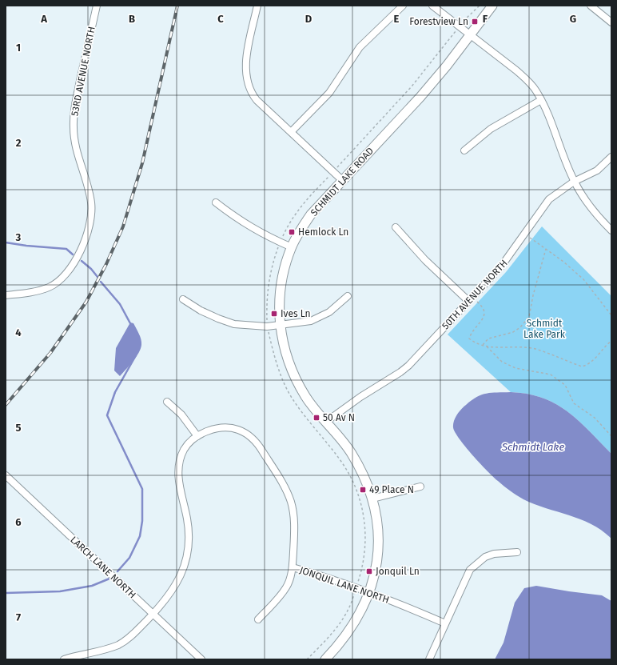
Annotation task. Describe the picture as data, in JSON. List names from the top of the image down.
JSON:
{
  "streets": {
    "street": [
      "53RD AVENUE NORTH",
      "SCHMIDT LAKE ROAD",
      "50TH AVENUE NORTH",
      "LARCH LANE NORTH",
      "JONQUIL LANE NORTH"
    ]
  },
  "crossings": [
    ["SCHMIDT LAKE ROAD", "50TH AVENUE NORTH"],
    ["SCHMIDT LAKE ROAD", "JONQUIL LANE NORTH"]
  ],
  "water": ["Schmidt Lake"],
  "parks": ["Schmidt Lake Park"],
  "places": {
    "transit": [
      "Forestview Ln",
      "Hemlock Ln",
      "Ives Ln",
      "50 Av N",
      "49 Place N",
      "Jonquil Ln"
    ]
  },
  "grid": {
    "columns": [
      "A",
      "B",
      "C",
      "D",
      "E",
      "F",
      "G"
    ],
    "rows": [
      "1",
      "2",
      "3",
      "4",
      "5",
      "6",
      "7"
    ]
  }
}
